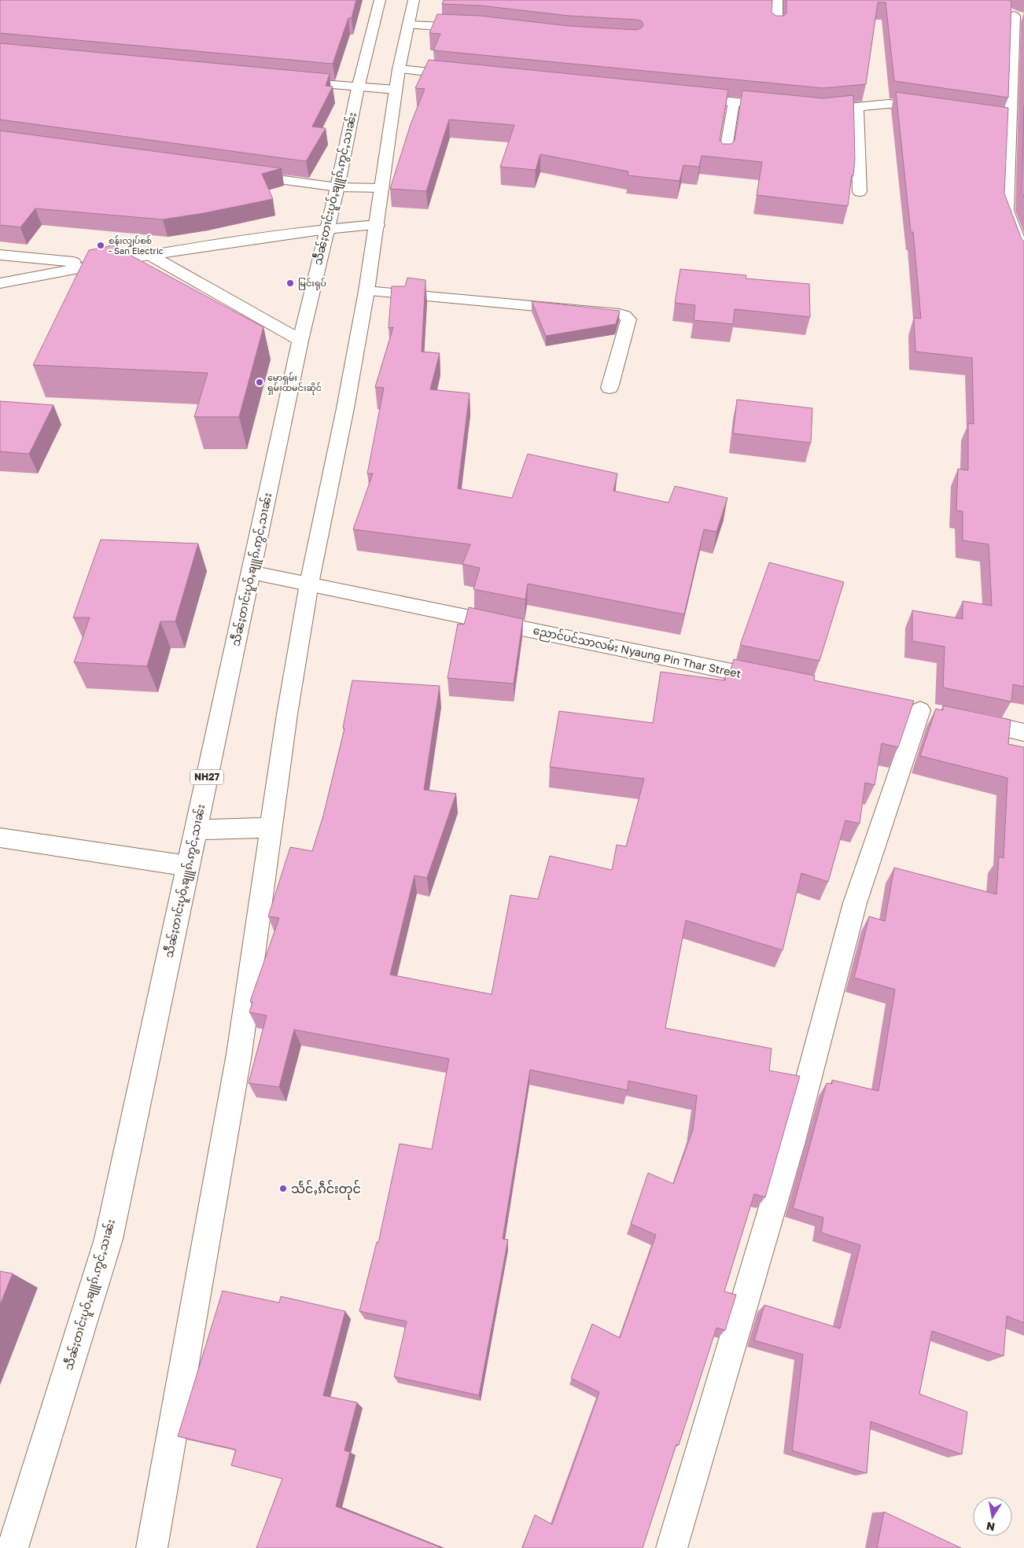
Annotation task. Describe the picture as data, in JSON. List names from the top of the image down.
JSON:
{
  "streets": {
    "main road": ["သဵႅၼ်ႈတၢင်းပူဝ်ႇၶျူၵ်ႉဢွင်ႇသၢၼ်း", "ညောင်ပင်သာလမ်း Nyaung Pin Thar Street", "NH27"]
  },
  "crossings": [
    ["သဵႅၼ်ႈတၢင်းပူဝ်ႇၶျူၵ်ႉဢွင်ႇသၢၼ်း", "ညောင်ပင်သာလမ်း Nyaung Pin Thar Street"]
  ],
  "places": [
    "စန်းလျှပ်စစ် - San Electric",
    "မြင်းရုပ်",
    "မောရှမ်း ရှမ်းထမင်းဆိုင်",
    "သႅင်ႇၵဵင်းတုင်"
  ],
  "north": "bottom"
}
